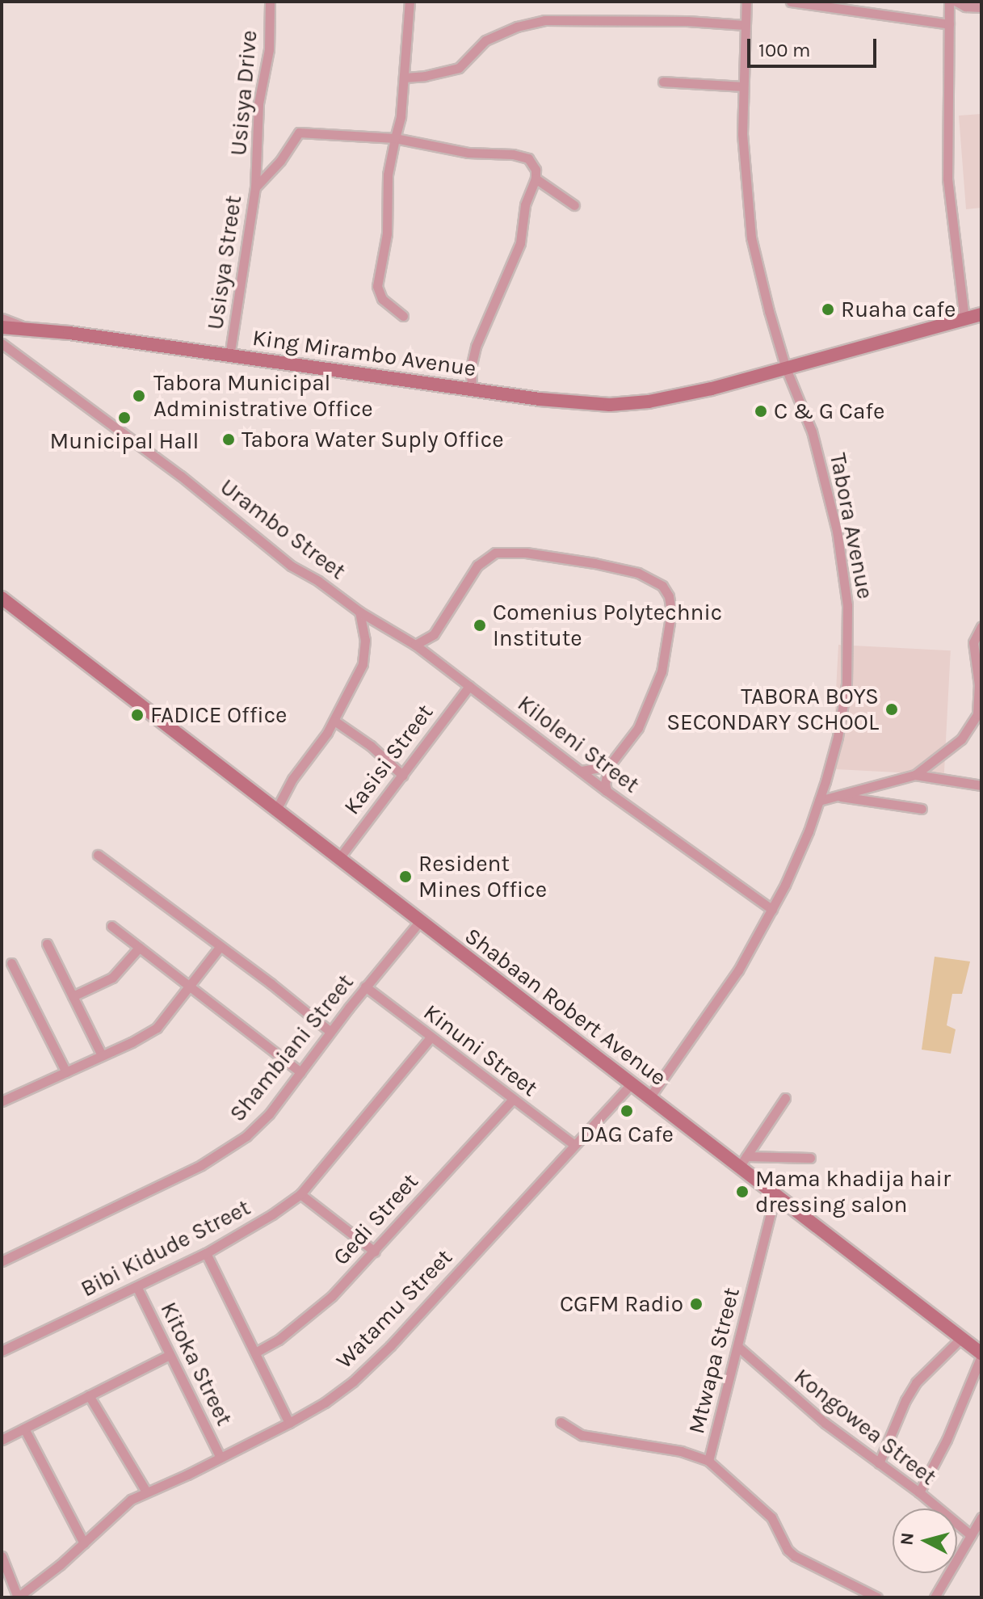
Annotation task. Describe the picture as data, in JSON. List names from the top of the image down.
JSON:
{
  "streets": {
    "street": [
      "Usisya Drive",
      "Usisya Street",
      "King Mirambo Avenue",
      "Tabora Avenue",
      "Urambo Street",
      "Kiloleni Street",
      "Kasisi Street",
      "Shabaan Robert Avenue",
      "Shambiani Street",
      "Kinuni Street",
      "Gedi Street",
      "Bibi Kidude Street",
      "Watamu Street",
      "Mtwapa Street",
      "Kitoka Street",
      "Kongowea Street"
    ]
  },
  "crossings": [
    ["Usisya Drive", "Usisya Street"],
    ["Usisya Street", "King Mirambo Avenue"],
    ["King Mirambo Avenue", "Tabora Avenue"],
    ["Tabora Avenue", "Kiloleni Street"],
    ["Tabora Avenue", "Shabaan Robert Avenue"],
    ["Urambo Street", "Kiloleni Street"],
    ["Kiloleni Street", "Kasisi Street"],
    ["Kasisi Street", "Shabaan Robert Avenue"],
    ["Shabaan Robert Avenue", "Shambiani Street"],
    ["Shabaan Robert Avenue", "Watamu Street"],
    ["Shabaan Robert Avenue", "Mtwapa Street"],
    ["Shambiani Street", "Kinuni Street"],
    ["Kinuni Street", "Gedi Street"],
    ["Kinuni Street", "Bibi Kidude Street"],
    ["Kinuni Street", "Watamu Street"],
    ["Bibi Kidude Street", "Kitoka Street"],
    ["Watamu Street", "Kitoka Street"],
    ["Mtwapa Street", "Kongowea Street"]
  ],
  "places": [
    "Ruaha cafe",
    "Tabora Municipal Administrative Office",
    "C & G Cafe",
    "Municipal Hall",
    "Tabora Water Suply Office",
    "Comenius Polytechnic Institute",
    "TABORA BOYS SECONDARY SCHOOL",
    "FADICE Office",
    "Resident Mines Office",
    "DAG Cafe",
    "Mama khadija hair dressing salon",
    "CGFM Radio"
  ],
  "scale_bar": "100 m",
  "north": "left"
}
